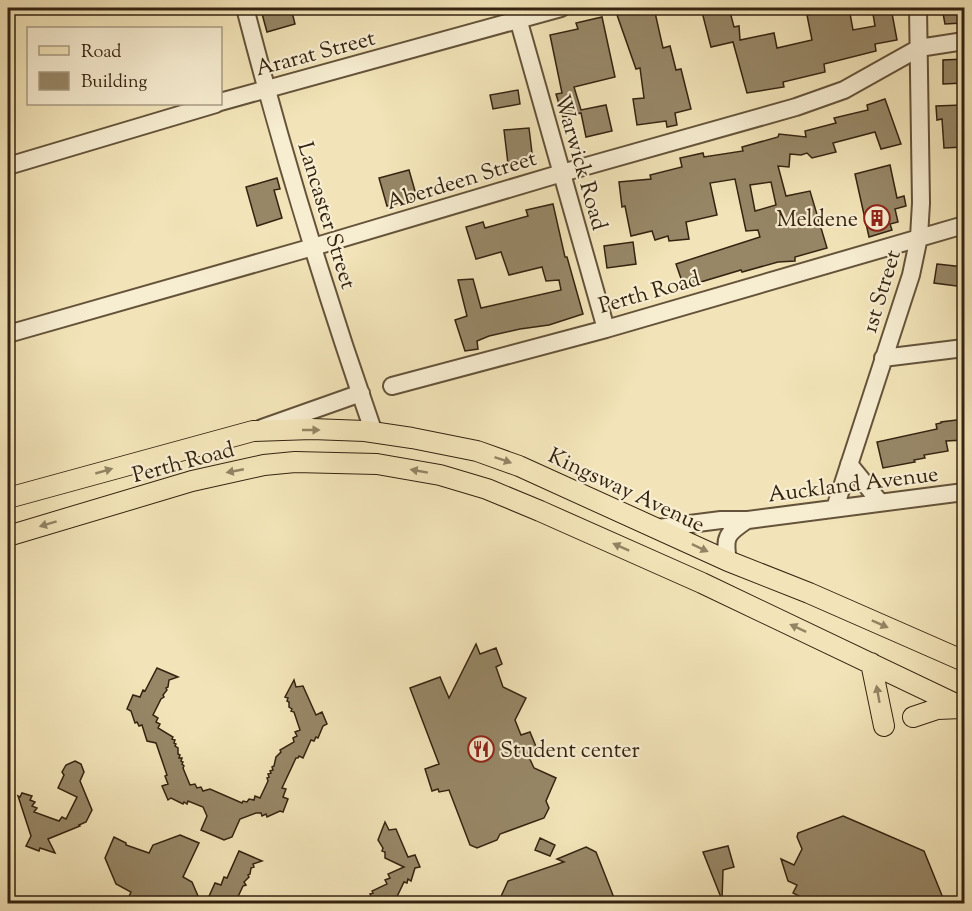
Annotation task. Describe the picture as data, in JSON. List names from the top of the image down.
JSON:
{
  "streets": {
    "main road": ["Perth Road", "Kingsway Avenue"],
    "street": [
      "Ararat Street",
      "Warwick Road",
      "Aberdeen Street",
      "Lancaster Street",
      "1st Street",
      "Auckland Avenue"
    ]
  },
  "crossings": [
    ["Ararat Street", "Warwick Road"],
    ["Ararat Street", "Lancaster Street"],
    ["Warwick Road", "Aberdeen Street"],
    ["Warwick Road", "Perth Road"],
    ["Aberdeen Street", "Lancaster Street"],
    ["Aberdeen Street", "1st Street"],
    ["Lancaster Street", "Kingsway Avenue"],
    ["Perth Road", "1st Street"],
    ["Perth Road", "Kingsway Avenue"],
    ["1st Street", "Auckland Avenue"],
    ["Auckland Avenue", "Kingsway Avenue"]
  ],
  "one_way": ["Kingsway Avenue"],
  "places": {
    "building": ["Meldene"],
    "restaurant": ["Student center"]
  },
  "legend": ["Road", "Building"]
}
